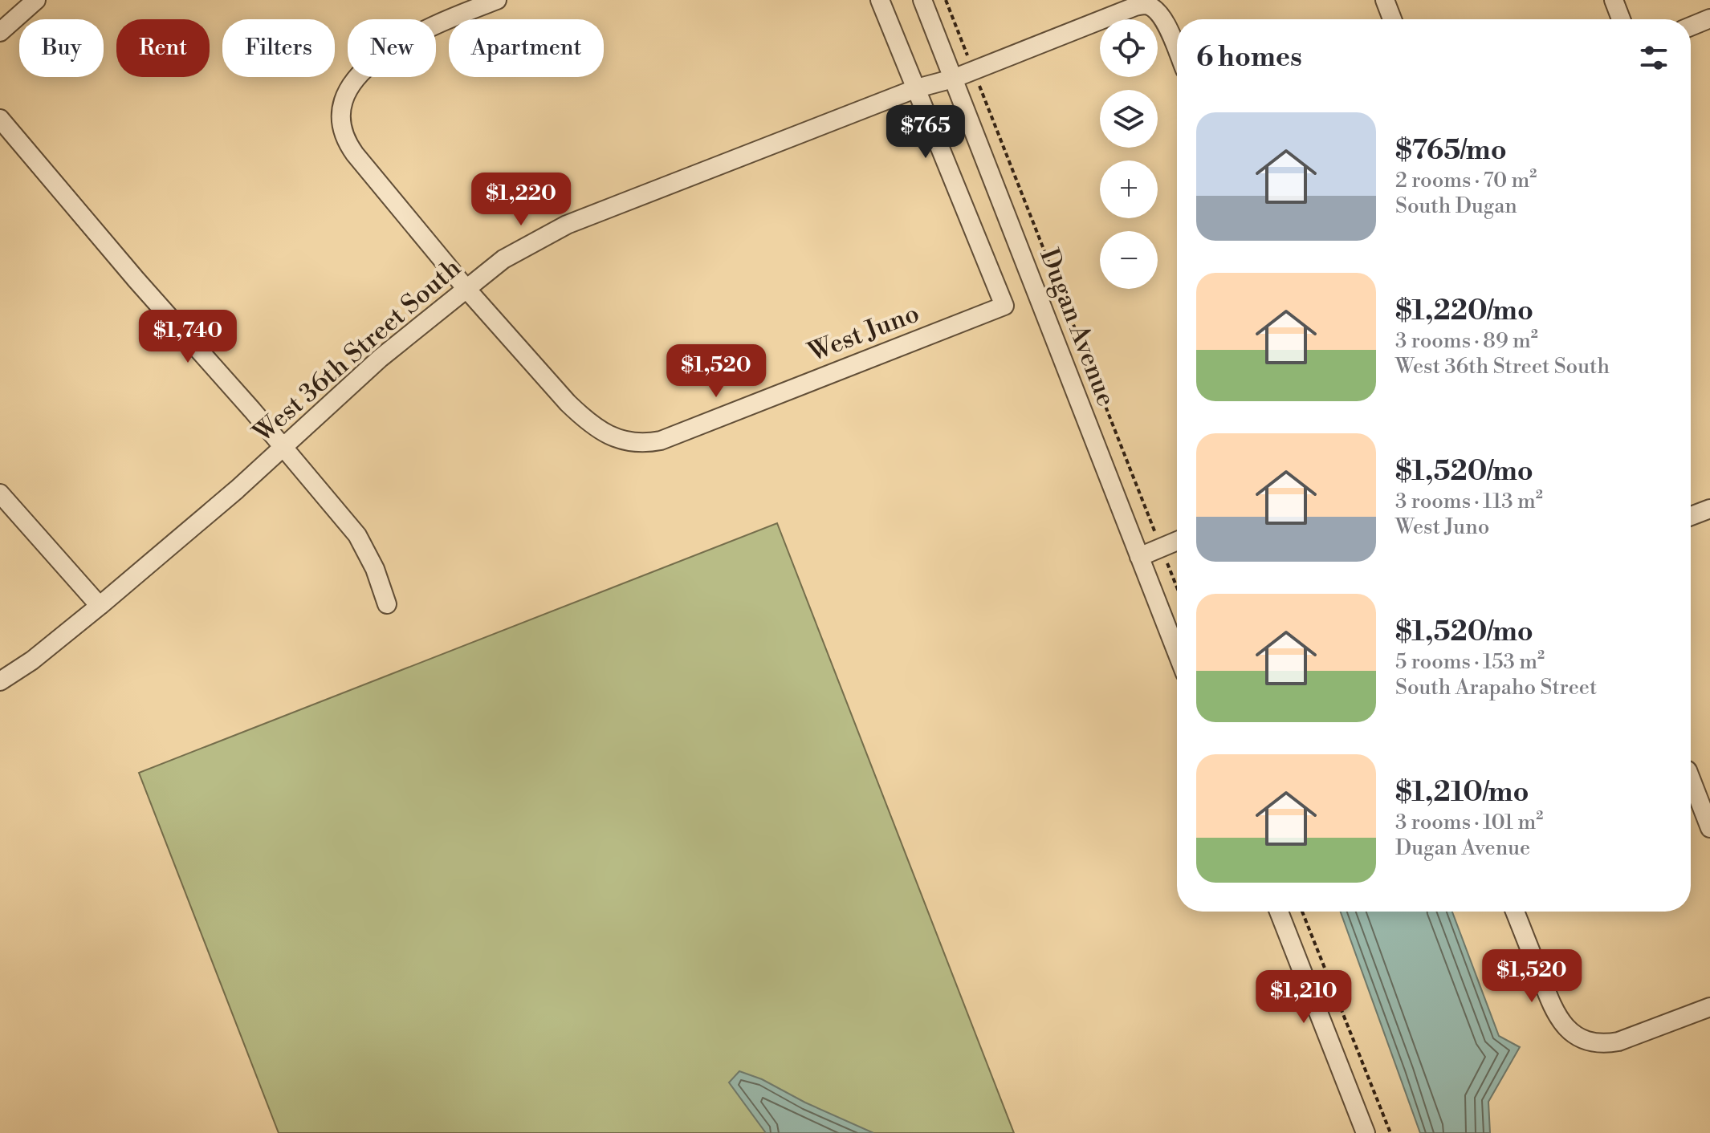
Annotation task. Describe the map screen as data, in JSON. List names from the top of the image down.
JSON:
{
  "streets": {
    "street": ["Dugan Avenue", "West Juno", "West 36th Street South"]
  },
  "crossings": [
    ["Dugan Avenue", "West 36th Street South"],
    ["West Juno", "West 36th Street South"]
  ],
  "page": {
    "map_buttons": ["+", "−"],
    "chip": [
      "Buy",
      "Rent",
      "Filters",
      "New",
      "Apartment"
    ],
    "heading": "6 homes",
    "list": [
      {
        "name": "$765/mo",
        "note": "2 rooms · 70 m² · South Dugan"
      },
      {
        "name": "$1,220/mo",
        "note": "3 rooms · 89 m² · West 36th Street South"
      },
      {
        "name": "$1,520/mo",
        "note": "3 rooms · 113 m² · West Juno"
      },
      {
        "name": "$1,520/mo",
        "note": "5 rooms · 153 m² · South Arapaho Street"
      },
      {
        "name": "$1,210/mo",
        "note": "3 rooms · 101 m² · Dugan Avenue"
      }
    ],
    "price": [
      "$765",
      "$1,220",
      "$1,740",
      "$1,520",
      "$1,520",
      "$1,210"
    ]
  }
}
